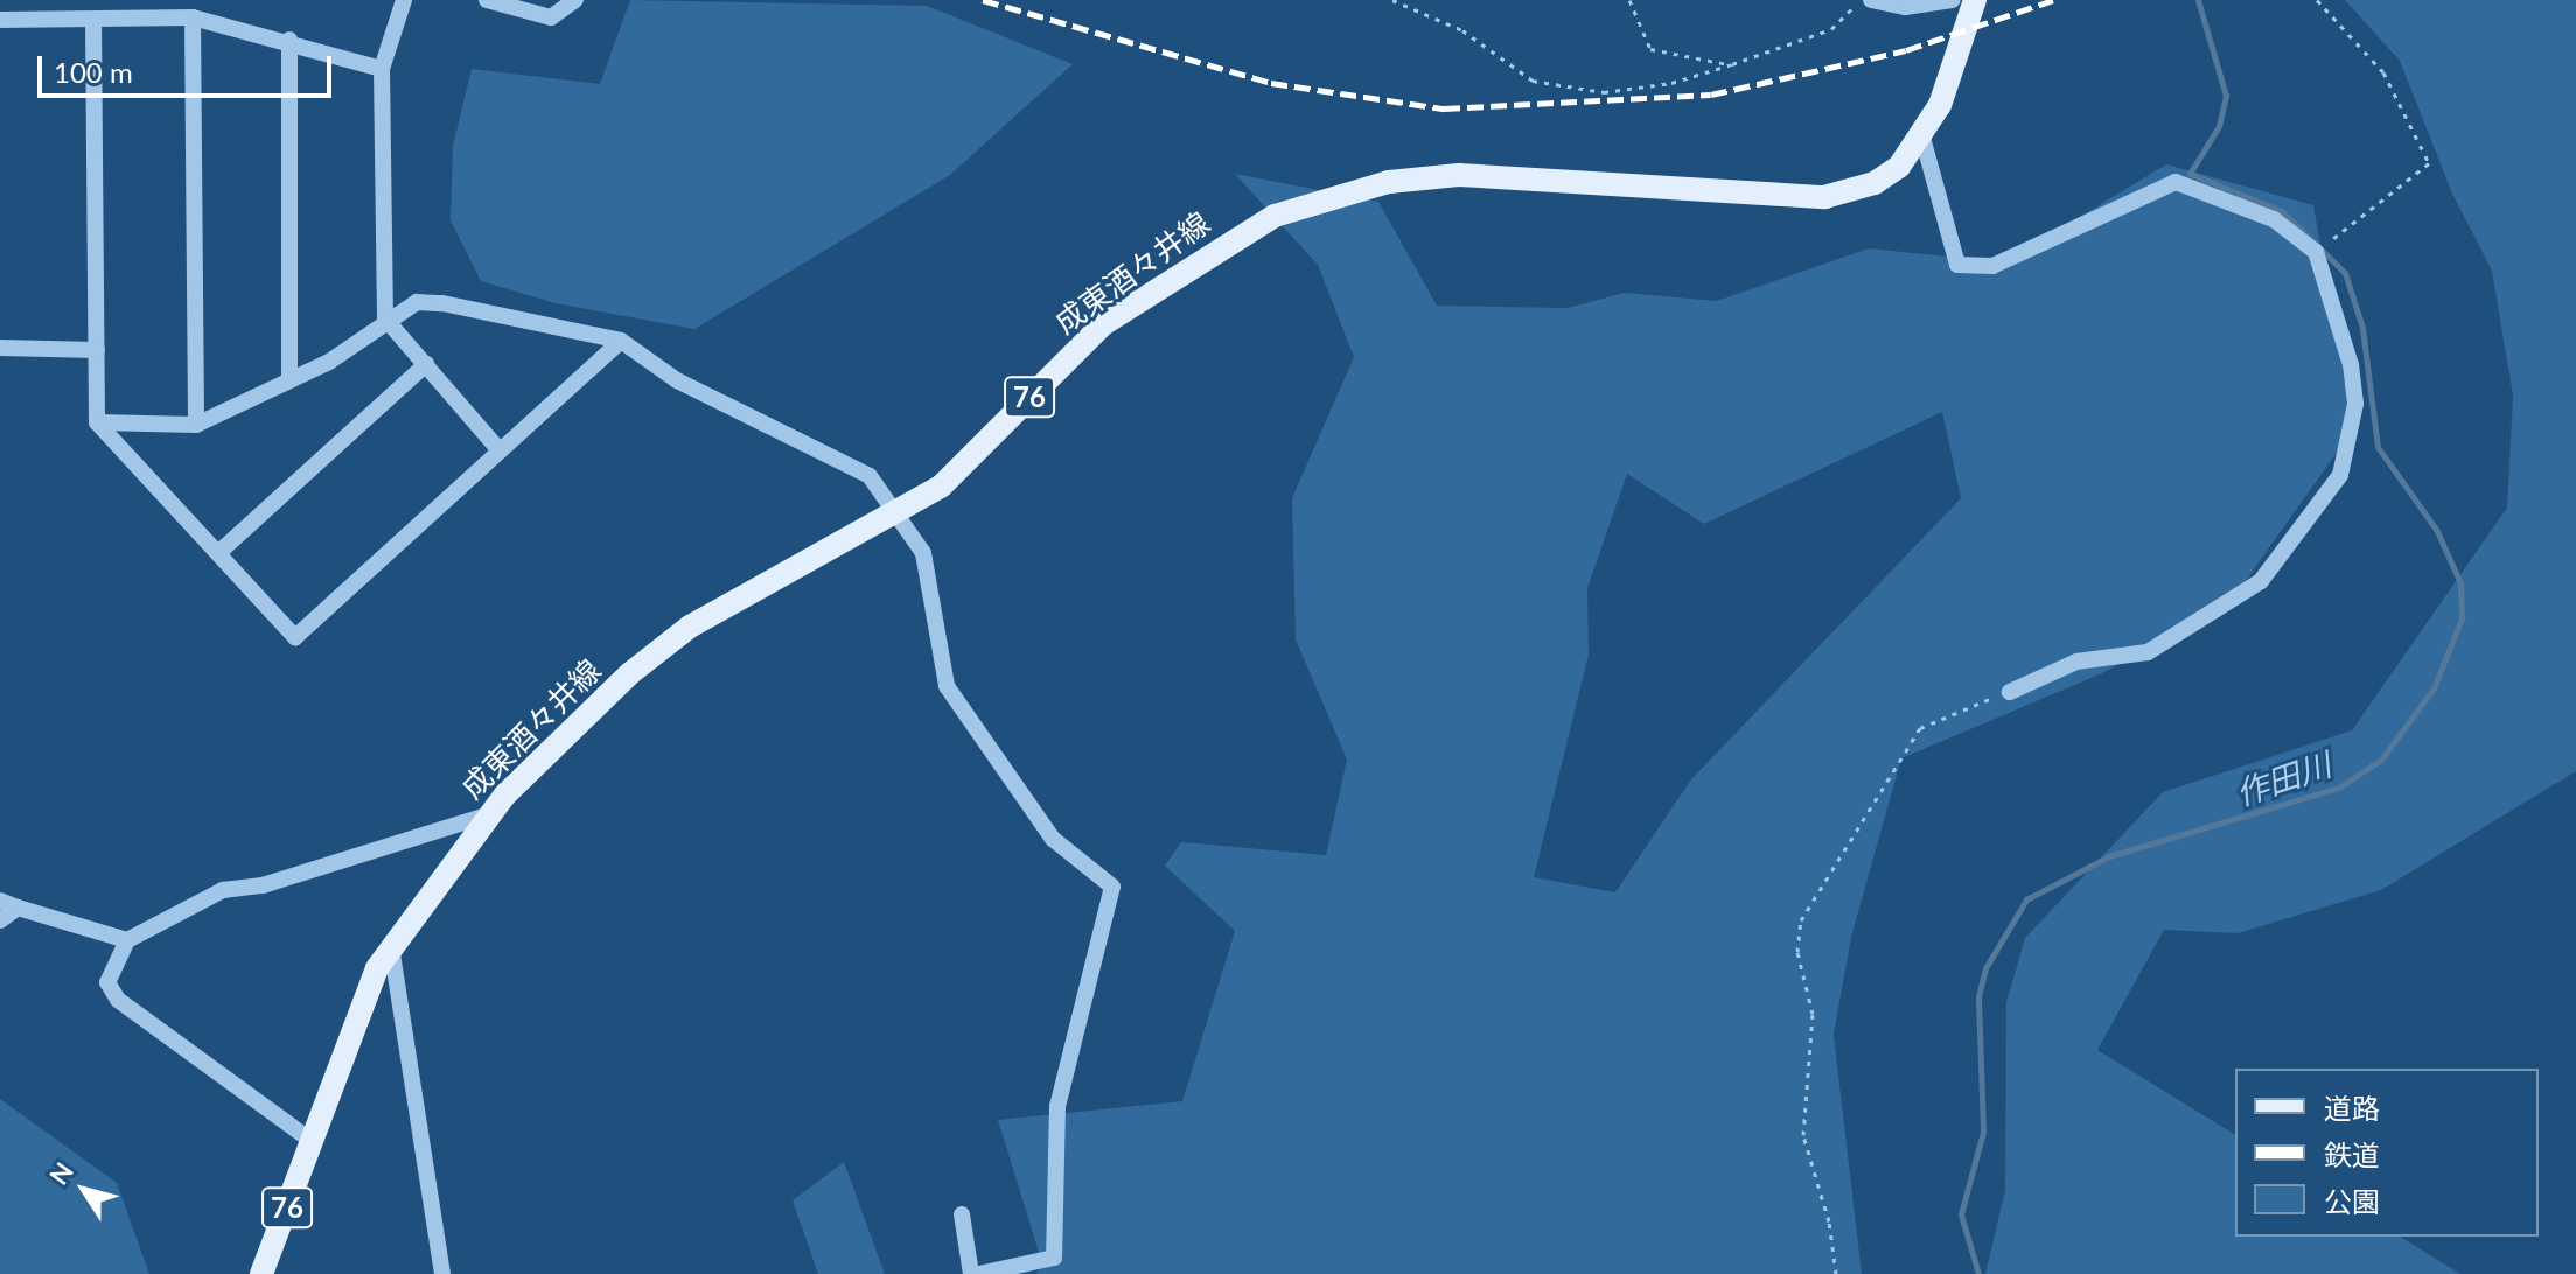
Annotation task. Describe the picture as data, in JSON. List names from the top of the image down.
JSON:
{
  "streets": {
    "main road": ["成東酒々井線", "76"]
  },
  "water": ["作田川"],
  "legend": ["道路", "鉄道", "公園"],
  "scale_bar": "100 m",
  "north": "top left"
}
